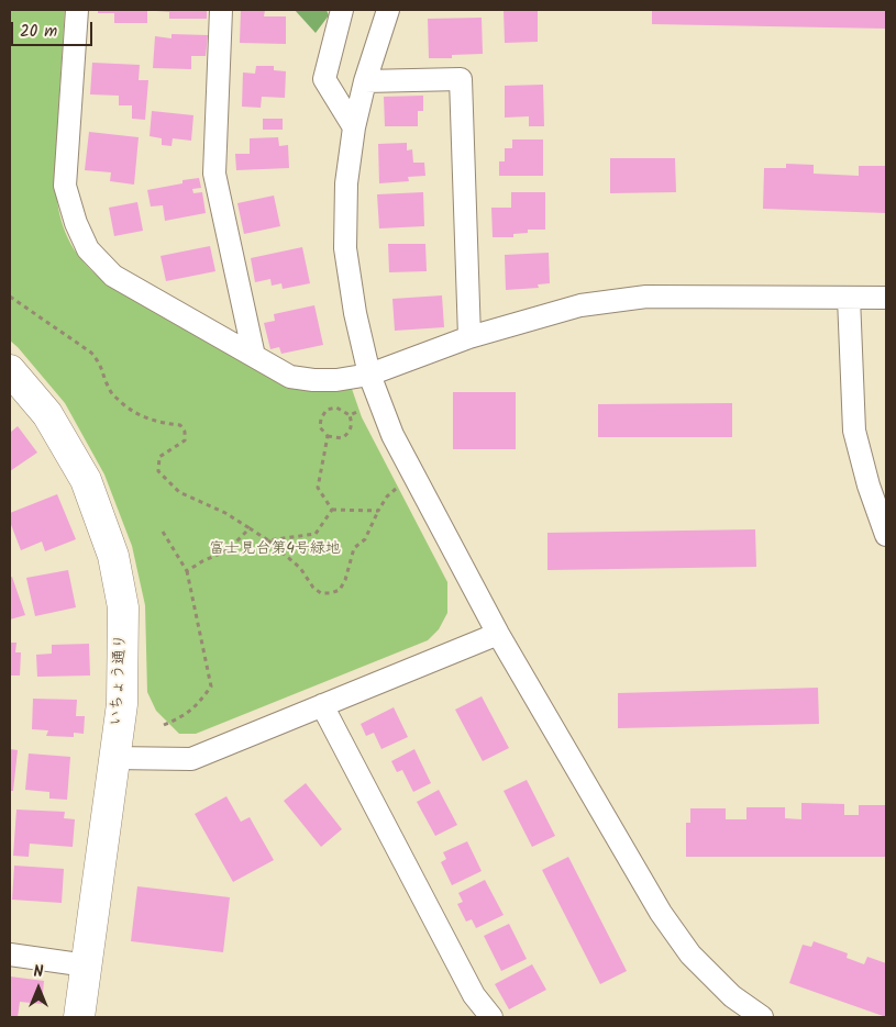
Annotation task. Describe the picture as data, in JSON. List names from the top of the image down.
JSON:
{
  "streets": {
    "street": ["いちょう通り"]
  },
  "parks": ["富士見台第4号緑地"],
  "scale_bar": "20 m",
  "north": "top"
}
